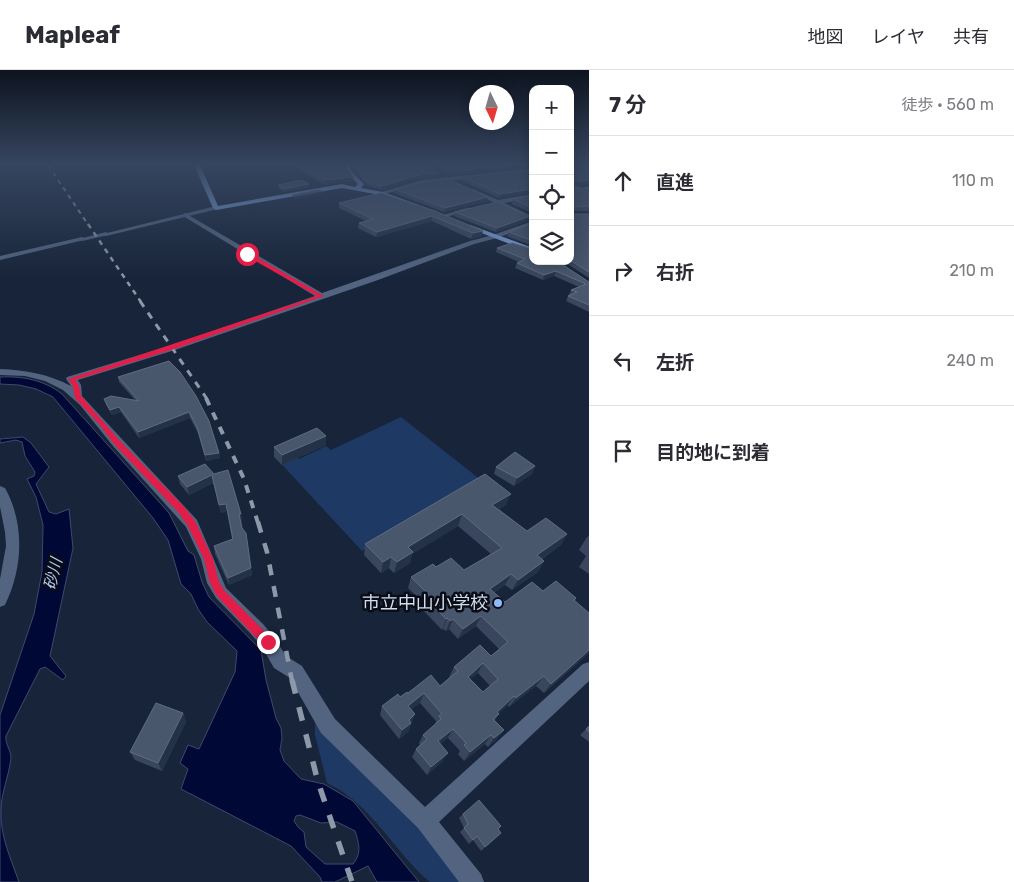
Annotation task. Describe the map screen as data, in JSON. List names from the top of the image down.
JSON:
{
  "water": ["砂川"],
  "places": ["市立中山小学校"],
  "north": "bottom",
  "page": {
    "header": "Mapleaf",
    "nav": ["地図", "レイヤ", "共有"],
    "heading": ["7 分", "徒歩 · 560 m"],
    "map_buttons": ["+", "−"],
    "list": [
      ["直進", "110 m"],
      ["右折", "210 m"],
      ["左折", "240 m"],
      "目的地に到着"
    ]
  }
}
